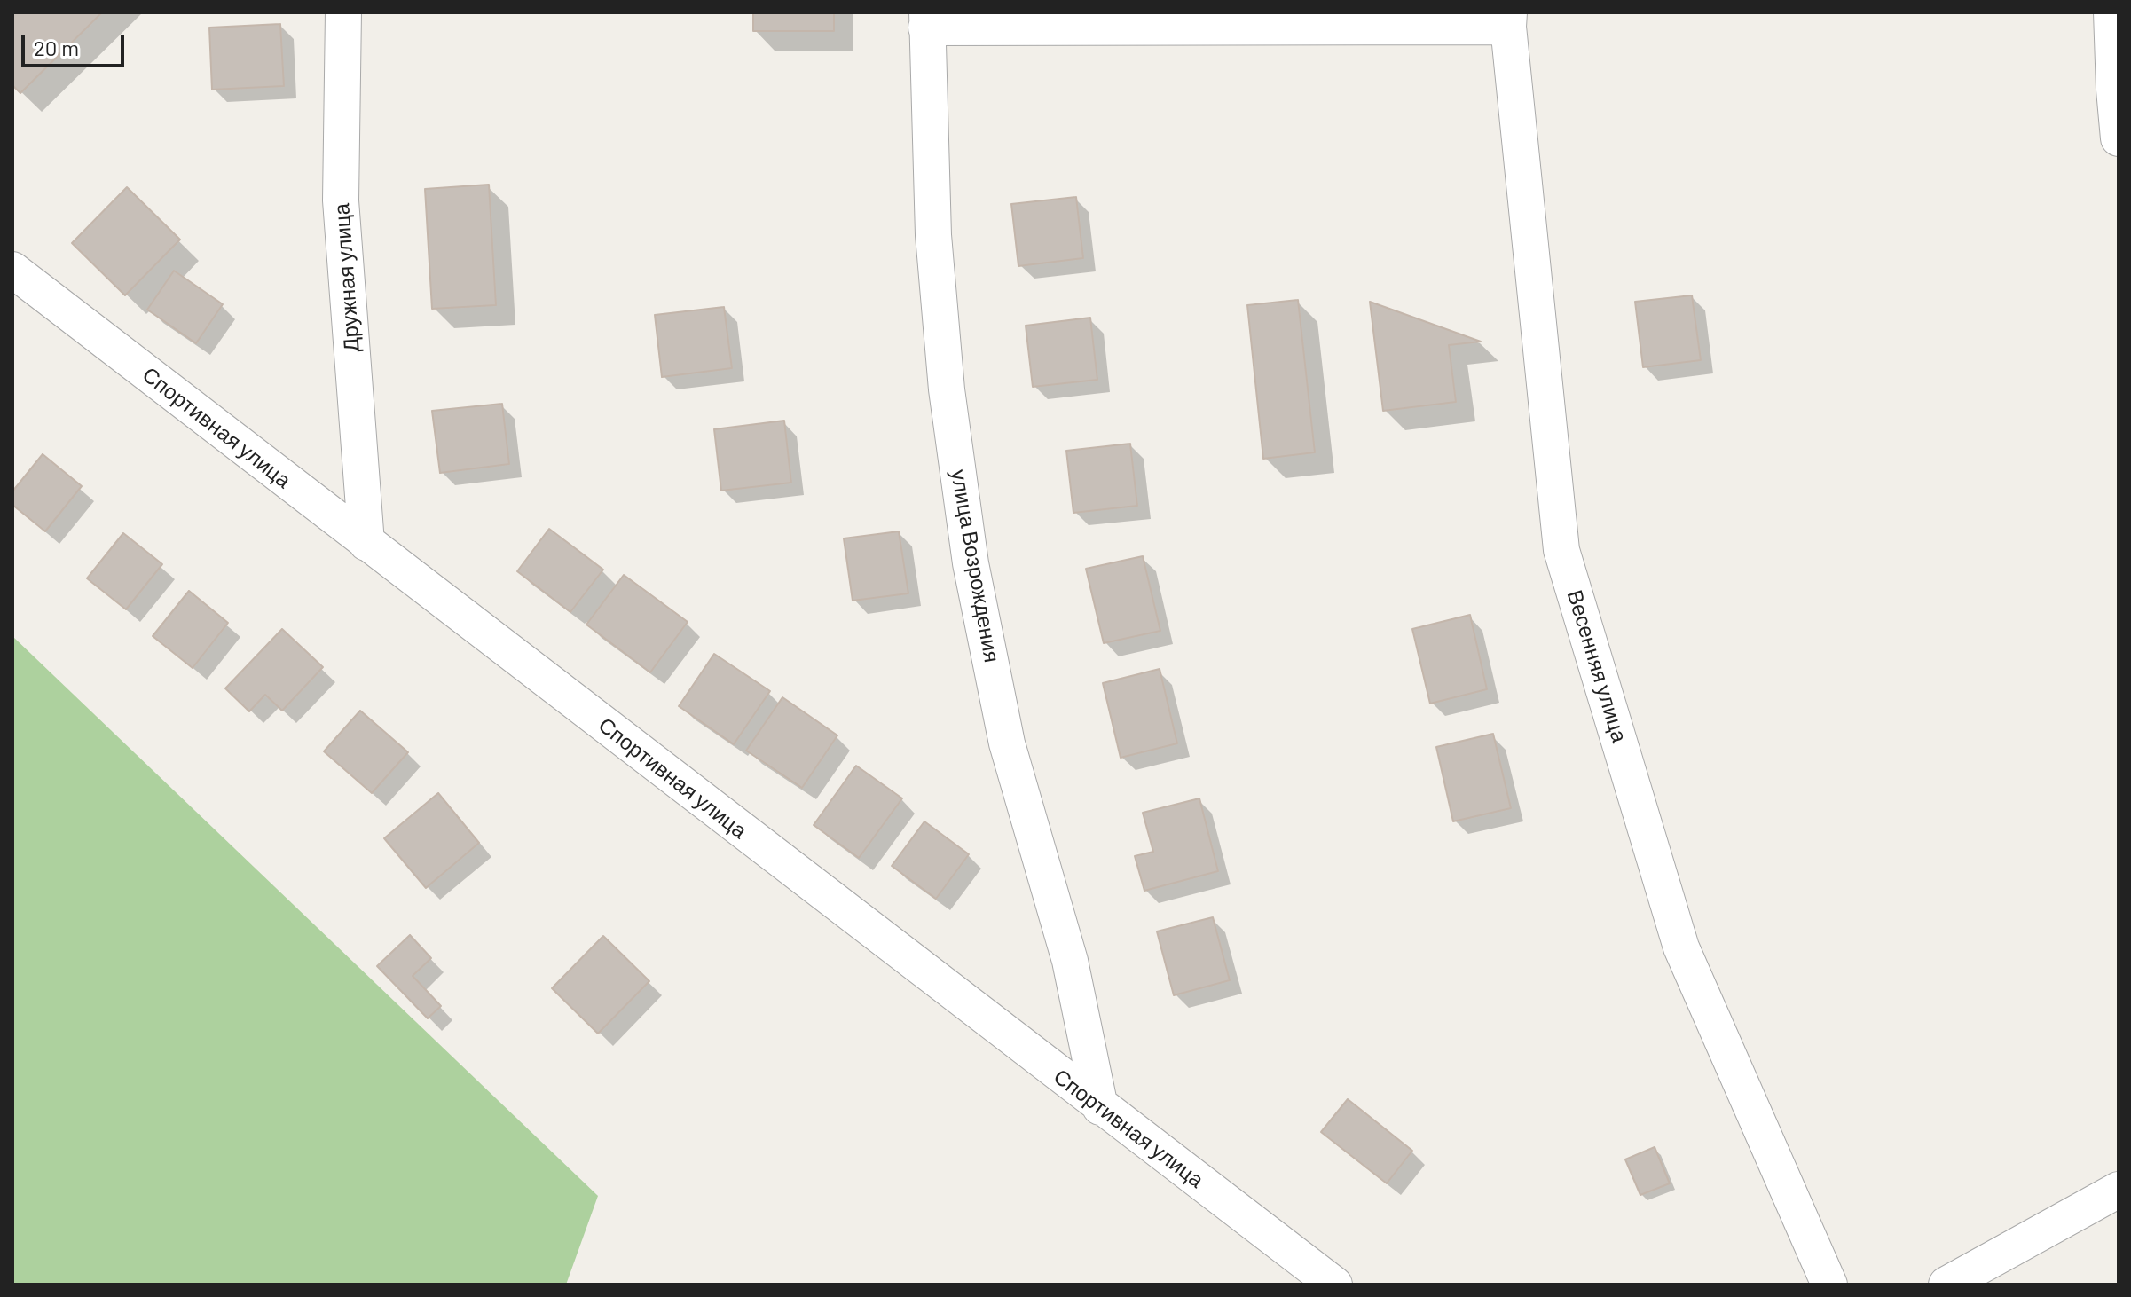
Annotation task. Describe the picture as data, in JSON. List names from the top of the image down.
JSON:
{
  "streets": {
    "street": [
      "Дружная улица",
      "Спортивная улица",
      "улица Возрождения",
      "Весенняя улица"
    ]
  },
  "crossings": [
    ["Дружная улица", "Спортивная улица"],
    ["Спортивная улица", "улица Возрождения"]
  ],
  "scale_bar": "20 m"
}
